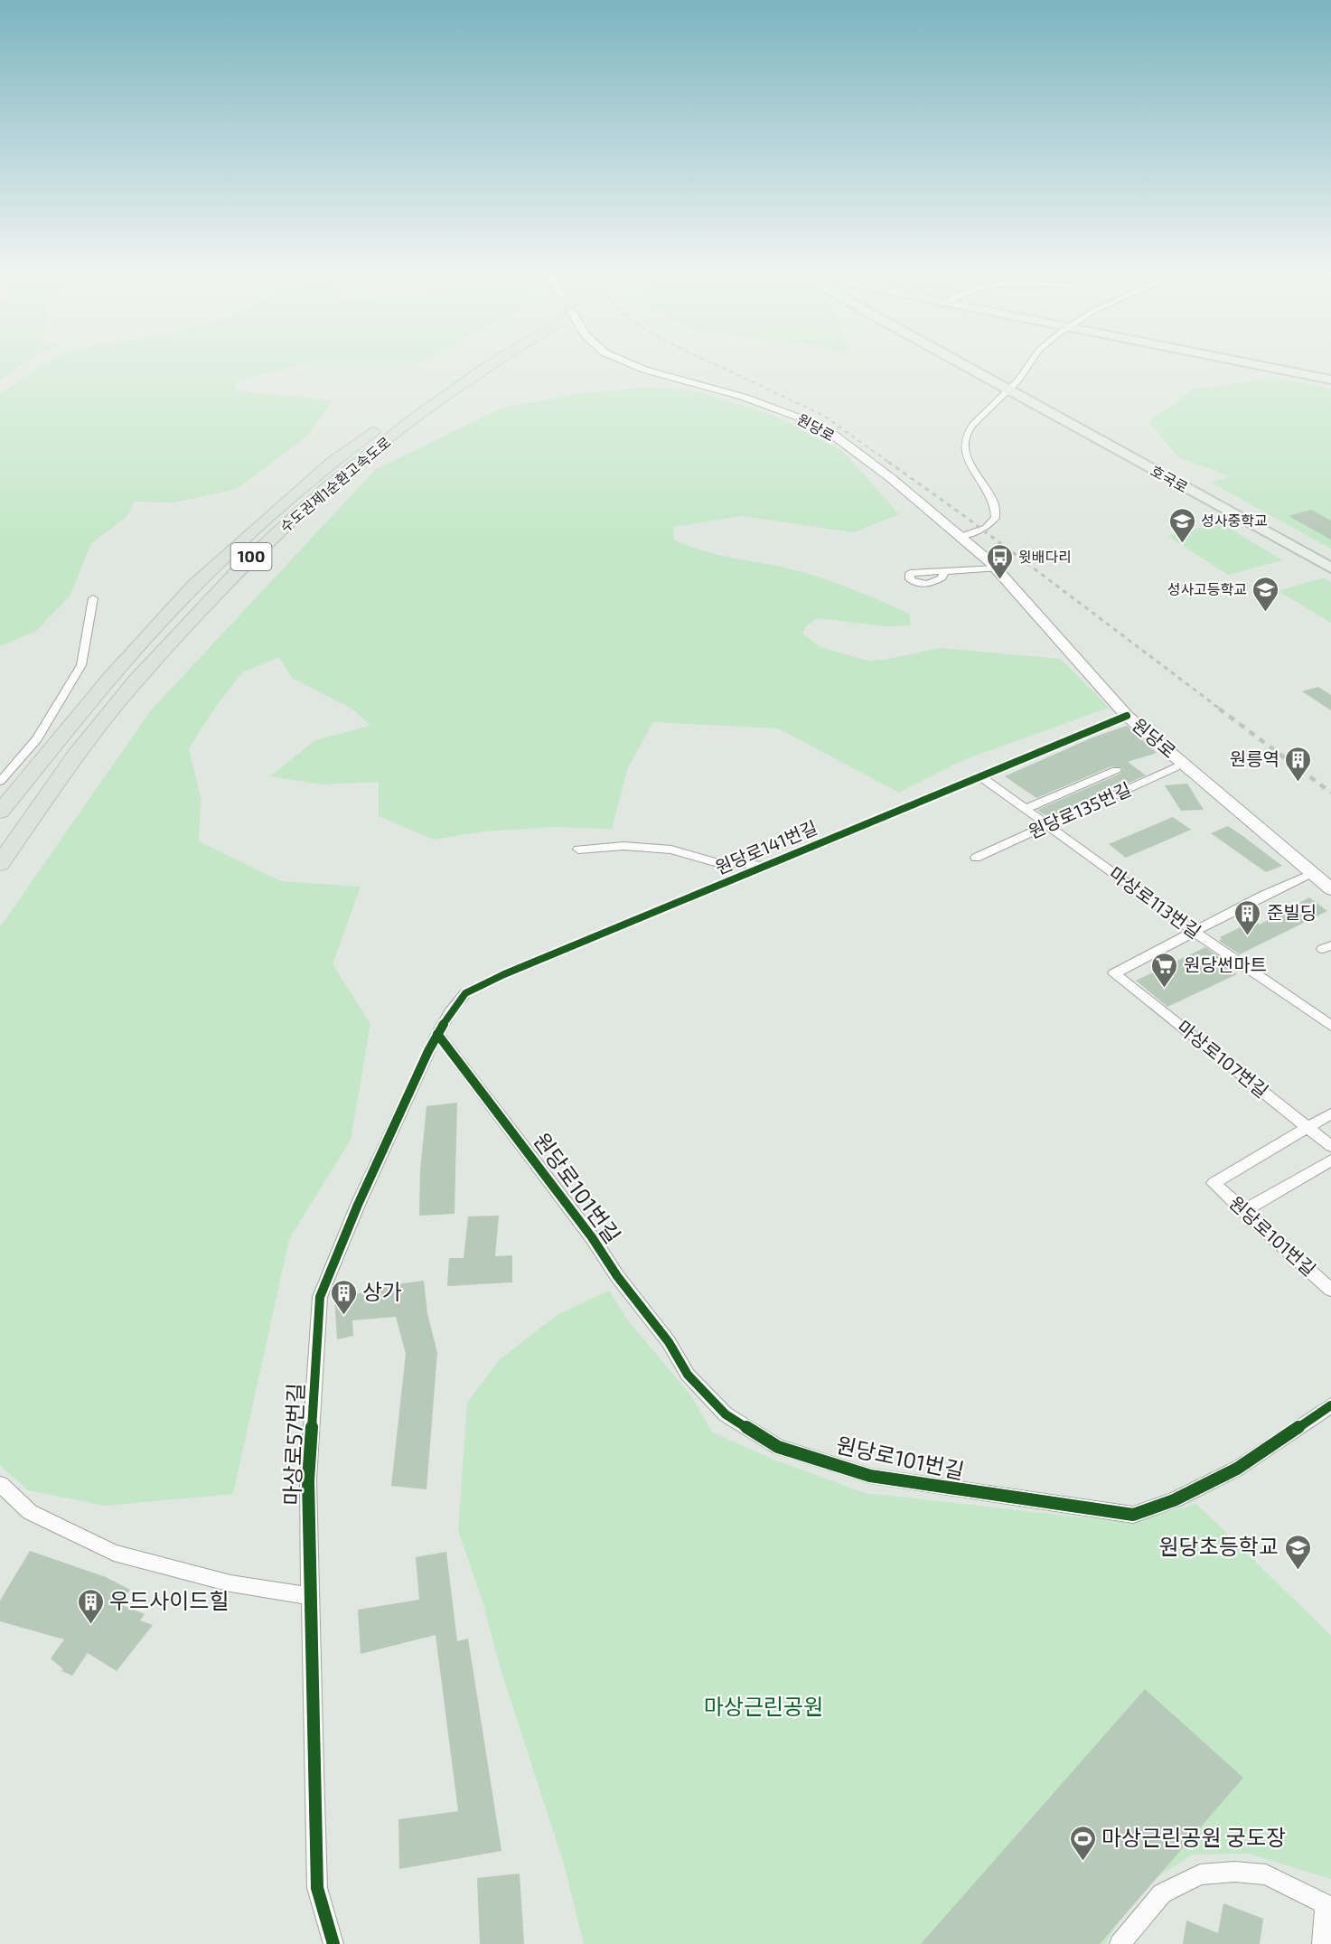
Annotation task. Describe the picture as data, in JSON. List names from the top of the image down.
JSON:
{
  "streets": {
    "highway": ["수도권제1순환고속도로", "100"],
    "main road": ["원당로", "호국로"],
    "street": [
      "원당로135번길",
      "원당로141번길",
      "마상로113번길",
      "마상로107번길",
      "원당로101번길",
      "마상로57번길"
    ]
  },
  "crossings": [
    ["원당로", "원당로135번길"],
    ["원당로", "원당로141번길"],
    ["원당로135번길", "마상로113번길"],
    ["원당로141번길", "마상로113번길"],
    ["원당로141번길", "원당로101번길"],
    ["원당로141번길", "마상로57번길"],
    ["마상로113번길", "마상로107번길"],
    ["마상로107번길", "원당로101번길"],
    ["원당로101번길", "마상로57번길"]
  ],
  "parks": ["마상근린공원"],
  "places": {
    "school or university": ["성사중학교", "성사고등학교", "원당초등학교"],
    "bus stop": ["윗배다리"],
    "building": [
      "원릉역",
      "준빌딩",
      "상가",
      "우드사이드힐"
    ],
    "supermarket": ["원당썬마트"],
    "sports": ["마상근린공원 궁도장"]
  }
}
